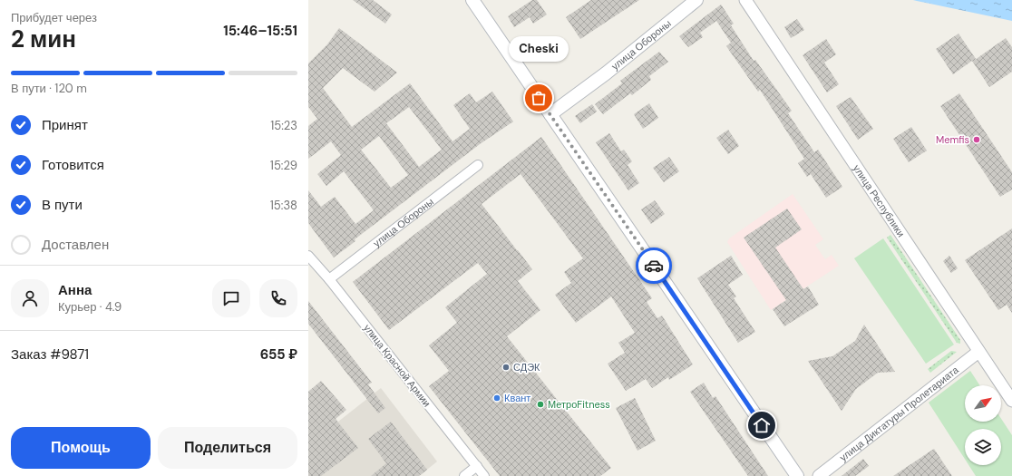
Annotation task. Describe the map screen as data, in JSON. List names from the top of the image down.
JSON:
{
  "streets": {
    "main road": ["улица Обороны"],
    "street": ["улица Республики", "улица Красной Армии", "улица Диктатуры Пролетариата"]
  },
  "crossings": [
    ["улица Обороны", "улица Красной Армии"],
    ["улица Республики", "улица Диктатуры Пролетариата"]
  ],
  "places": [
    "Cheski",
    "Memfis",
    "СДЭК",
    "Квант",
    "МетроFitness"
  ],
  "north": "top right",
  "page": {
    "heading": ["2 мин", "Прибудет через", "15:46–15:51"],
    "panel": [
      "Анна",
      "Курьер · 4.9",
      "Заказ #9871",
      "655 ₽"
    ],
    "bubble": "Cheski",
    "bar": "В пути · 120 m",
    "list": [
      ["Принят", "15:23"],
      ["Готовится", "15:29"],
      ["В пути", "15:38"],
      "Доставлен"
    ],
    "buttons": ["Помощь", "Поделиться"]
  }
}
